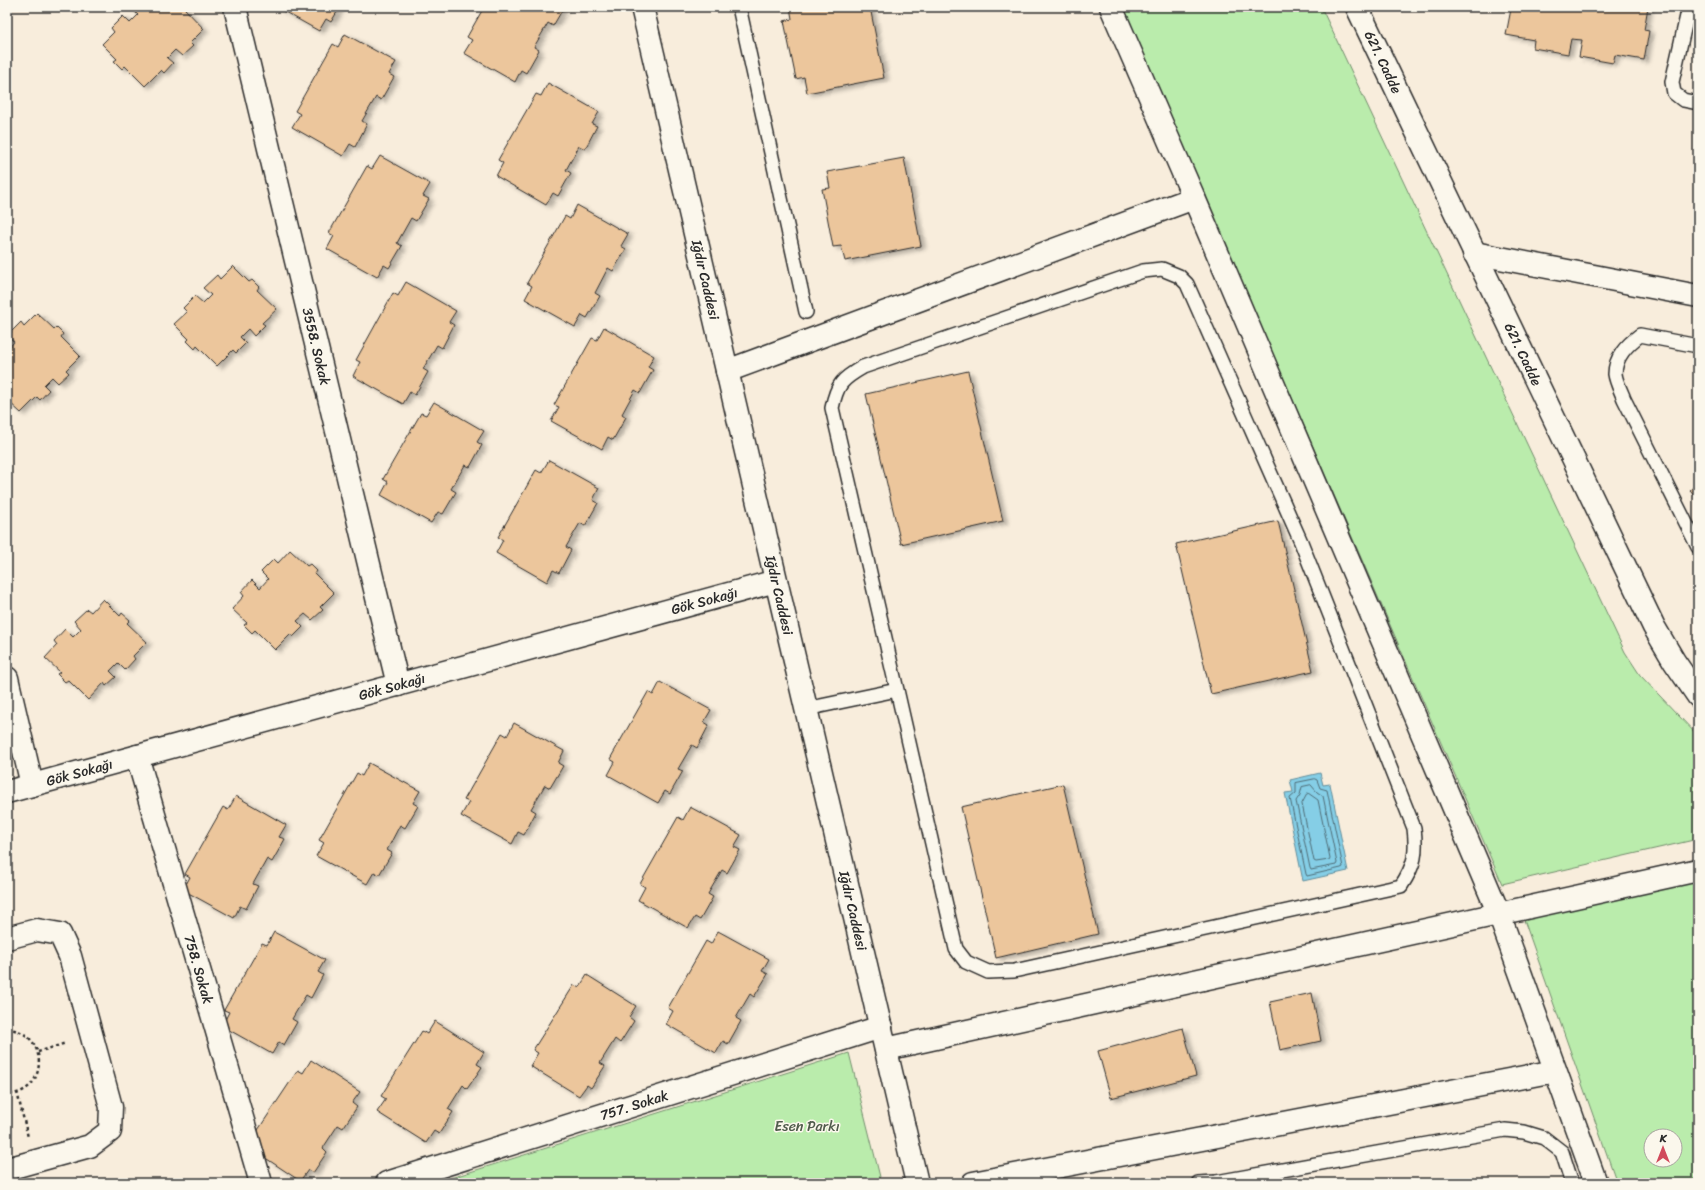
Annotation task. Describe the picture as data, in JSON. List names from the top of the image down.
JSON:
{
  "streets": {
    "street": [
      "621. Cadde",
      "Iğdır Caddesi",
      "3558. Sokak",
      "Gök Sokağı",
      "758. Sokak",
      "757. Sokak"
    ]
  },
  "crossings": [
    ["Iğdır Caddesi", "Gök Sokağı"],
    ["Iğdır Caddesi", "757. Sokak"],
    ["3558. Sokak", "Gök Sokağı"],
    ["Gök Sokağı", "758. Sokak"]
  ],
  "parks": ["Esen Parkı"],
  "north": "top"
}
